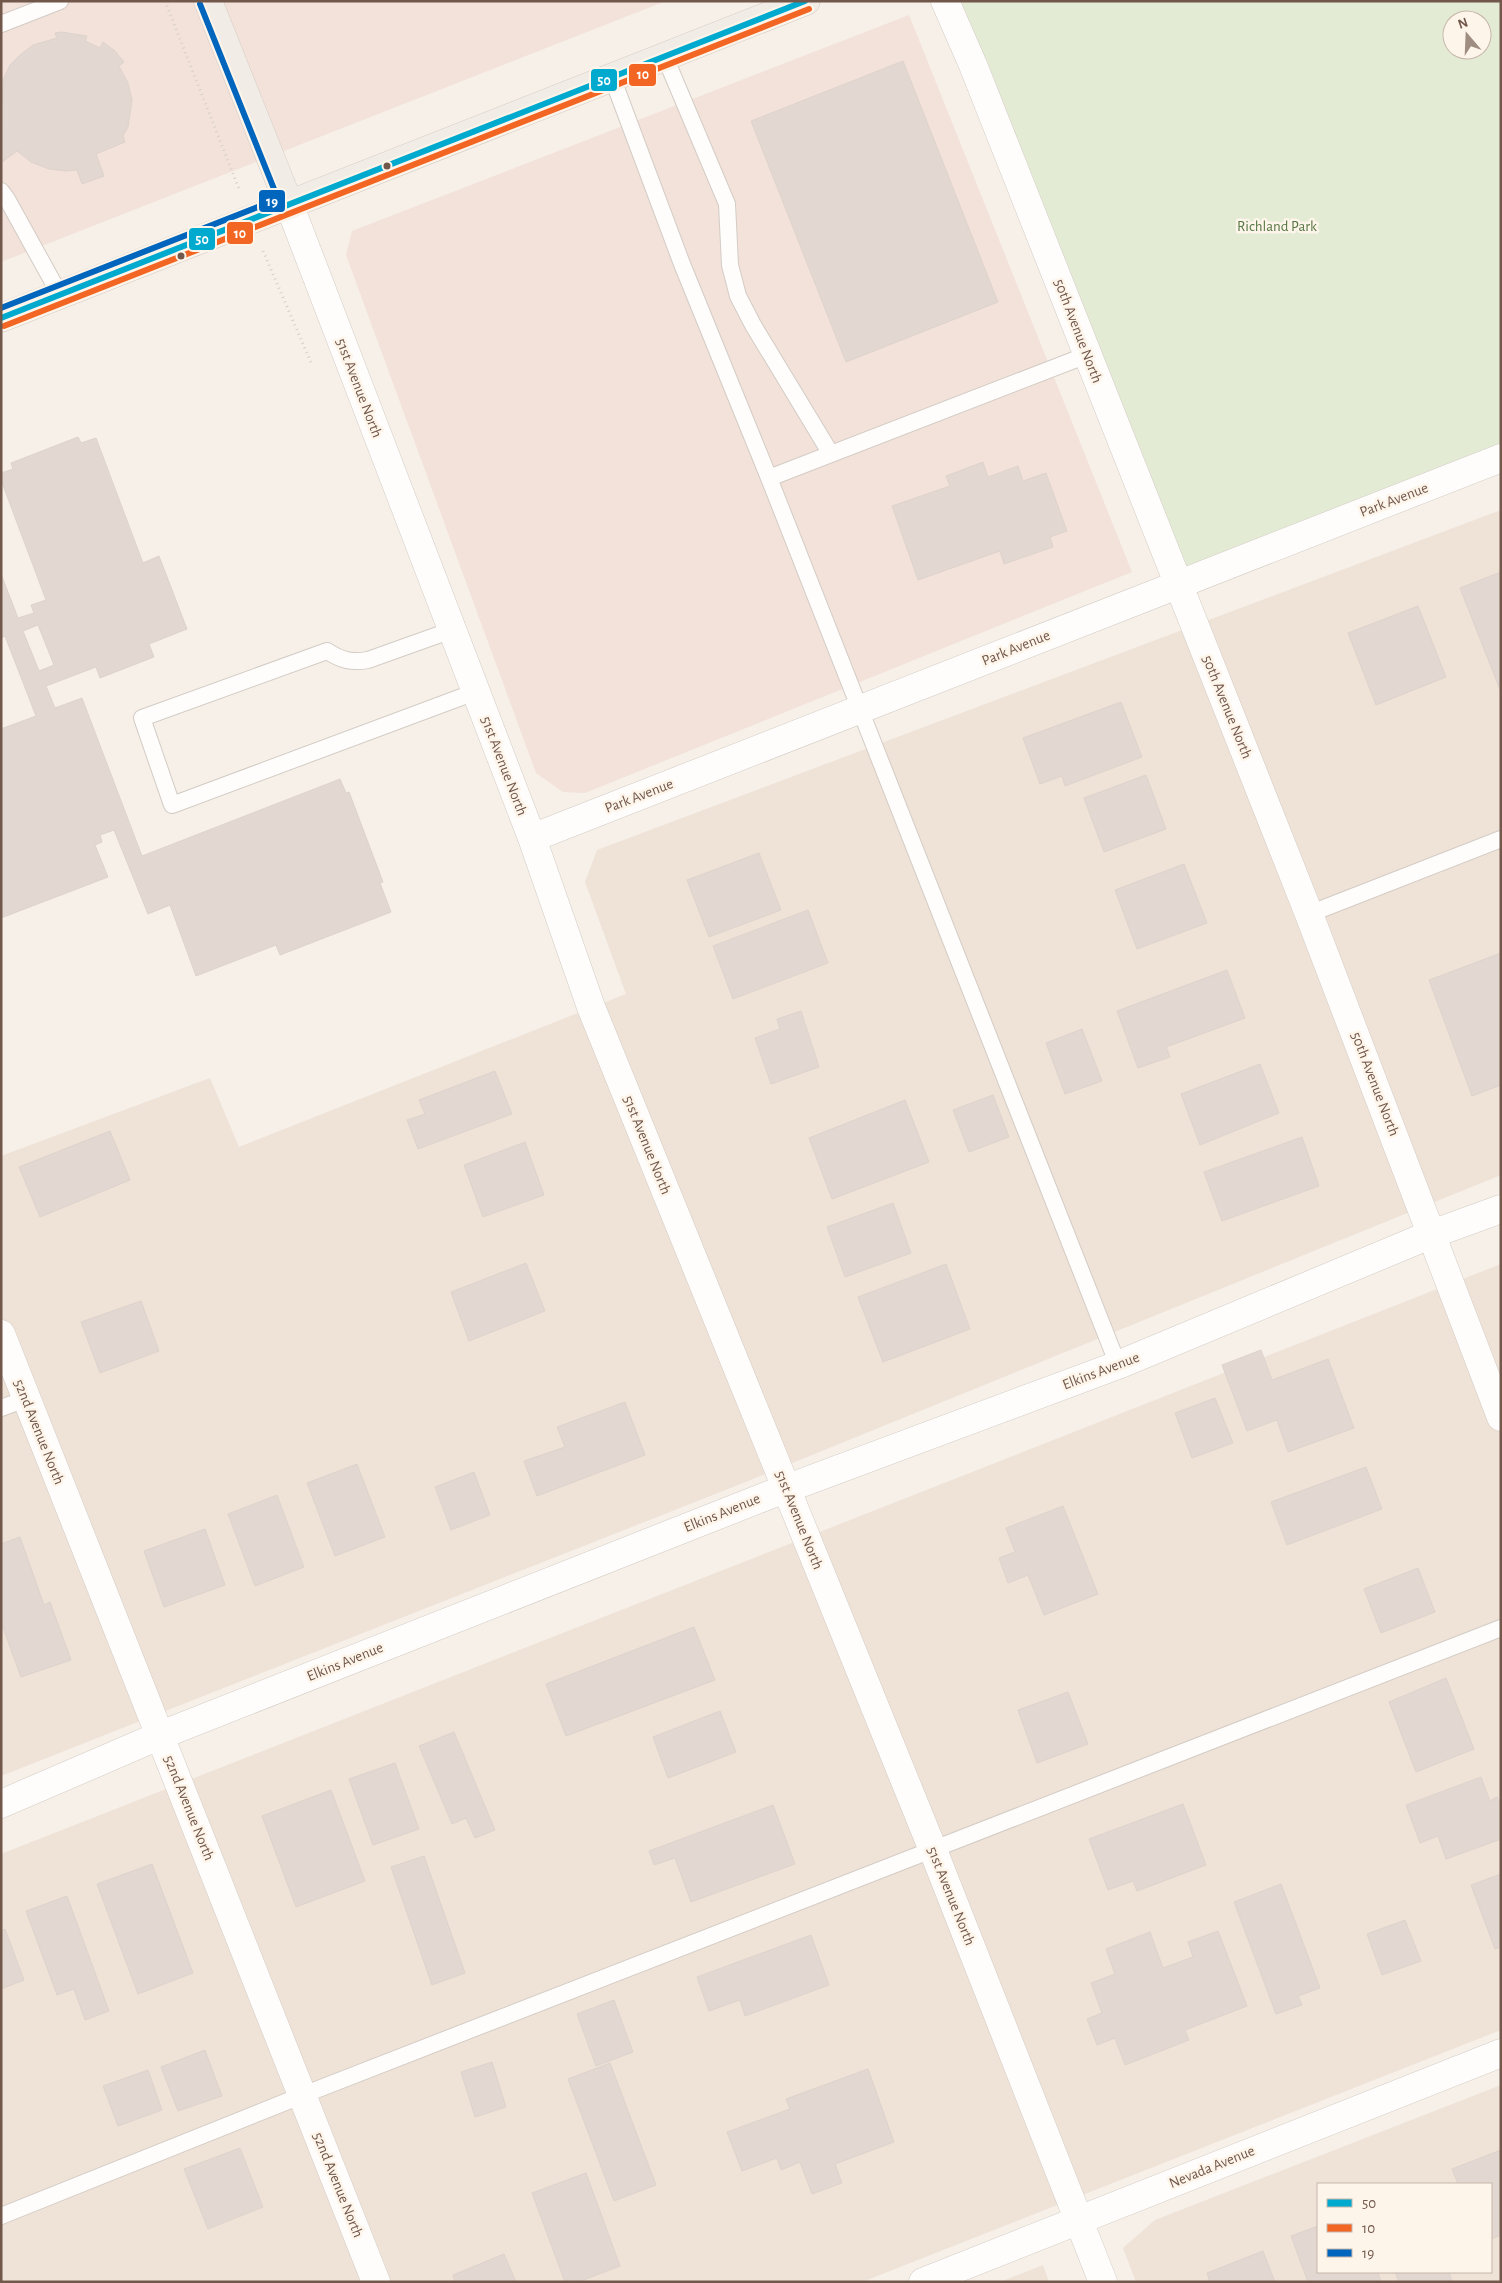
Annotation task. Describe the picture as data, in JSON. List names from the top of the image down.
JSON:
{
  "streets": {
    "main road": ["51st Avenue North"],
    "street": [
      "50th Avenue North",
      "Park Avenue",
      "Elkins Avenue",
      "52nd Avenue North",
      "Nevada Avenue"
    ]
  },
  "crossings": [
    ["50th Avenue North", "Park Avenue"],
    ["50th Avenue North", "Elkins Avenue"],
    ["51st Avenue North", "Park Avenue"],
    ["51st Avenue North", "Elkins Avenue"],
    ["51st Avenue North", "Nevada Avenue"],
    ["Elkins Avenue", "52nd Avenue North"]
  ],
  "parks": ["Richland Park"],
  "lines": ["transit line 50", "transit line 19", "transit line 10"],
  "legend": ["50", "10", "19"],
  "north": "top"
}
